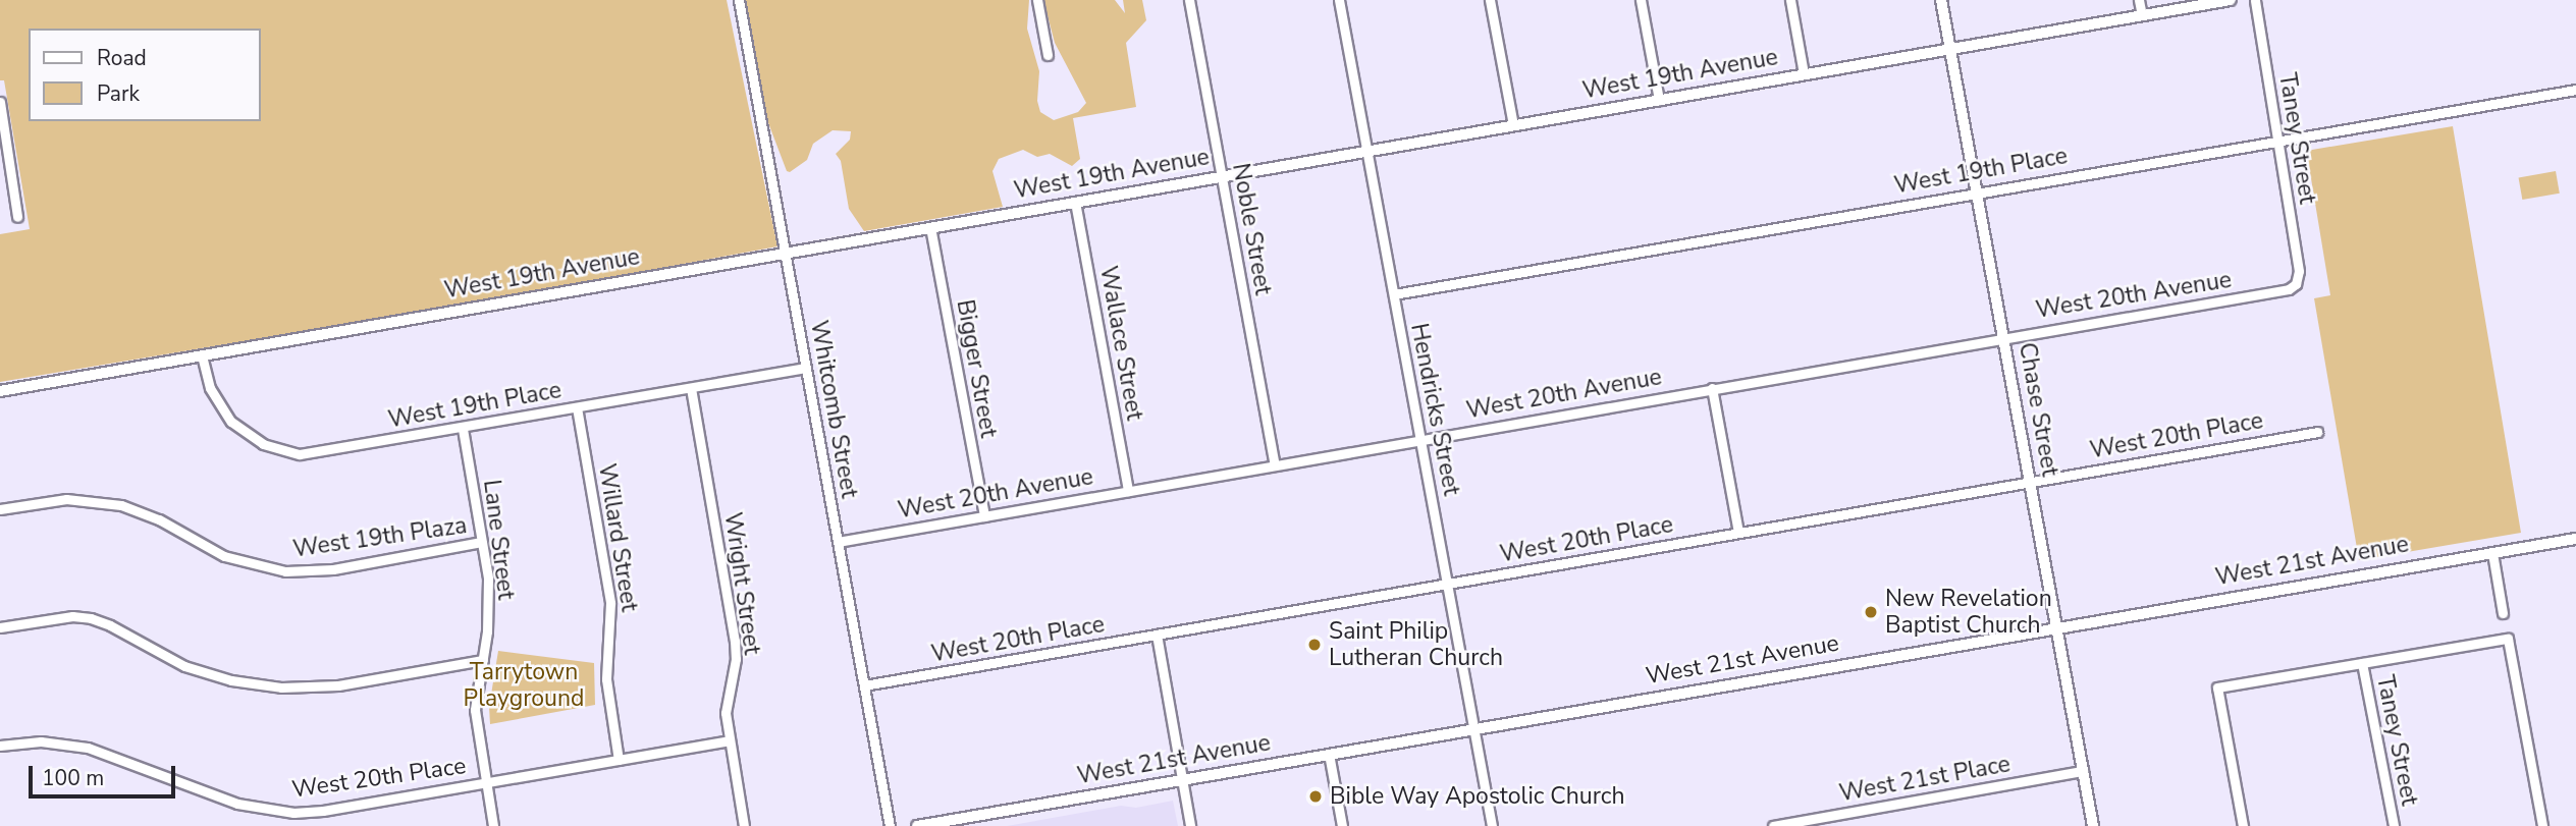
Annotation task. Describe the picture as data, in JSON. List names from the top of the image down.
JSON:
{
  "streets": {
    "street": [
      "West 19th Avenue",
      "Taney Street",
      "West 19th Place",
      "Noble Street",
      "West 20th Avenue",
      "Wallace Street",
      "Bigger Street",
      "Whitcomb Street",
      "Hendricks Street",
      "Chase Street",
      "West 20th Place",
      "West 19th Plaza",
      "Willard Street",
      "Lane Street",
      "West 21st Avenue",
      "Wright Street",
      "West 21st Place"
    ]
  },
  "crossings": [
    ["West 19th Avenue", "West 19th Place"],
    ["West 19th Avenue", "Noble Street"],
    ["West 19th Avenue", "Wallace Street"],
    ["West 19th Avenue", "Bigger Street"],
    ["West 19th Avenue", "Whitcomb Street"],
    ["West 19th Avenue", "Hendricks Street"],
    ["West 19th Avenue", "Chase Street"],
    ["Taney Street", "West 19th Place"],
    ["Taney Street", "West 20th Avenue"],
    ["West 19th Place", "Whitcomb Street"],
    ["West 19th Place", "Hendricks Street"],
    ["West 19th Place", "Chase Street"],
    ["West 19th Place", "Willard Street"],
    ["West 19th Place", "Lane Street"],
    ["West 19th Place", "Wright Street"],
    ["Noble Street", "West 20th Avenue"],
    ["West 20th Avenue", "Wallace Street"],
    ["West 20th Avenue", "Bigger Street"],
    ["West 20th Avenue", "Whitcomb Street"],
    ["West 20th Avenue", "Hendricks Street"],
    ["West 20th Avenue", "Chase Street"],
    ["Whitcomb Street", "West 20th Place"],
    ["Hendricks Street", "West 20th Place"],
    ["Hendricks Street", "West 21st Avenue"],
    ["Chase Street", "West 20th Place"],
    ["Chase Street", "West 21st Avenue"],
    ["Chase Street", "West 21st Place"],
    ["West 20th Place", "Willard Street"],
    ["West 20th Place", "Lane Street"],
    ["West 20th Place", "Wright Street"],
    ["West 19th Plaza", "Lane Street"]
  ],
  "parks": ["Tarrytown Playground"],
  "places": ["New Revelation Baptist Church", "Saint Philip Lutheran Church", "Bible Way Apostolic Church"],
  "legend": ["Road", "Park"],
  "scale_bar": "100 m"
}
